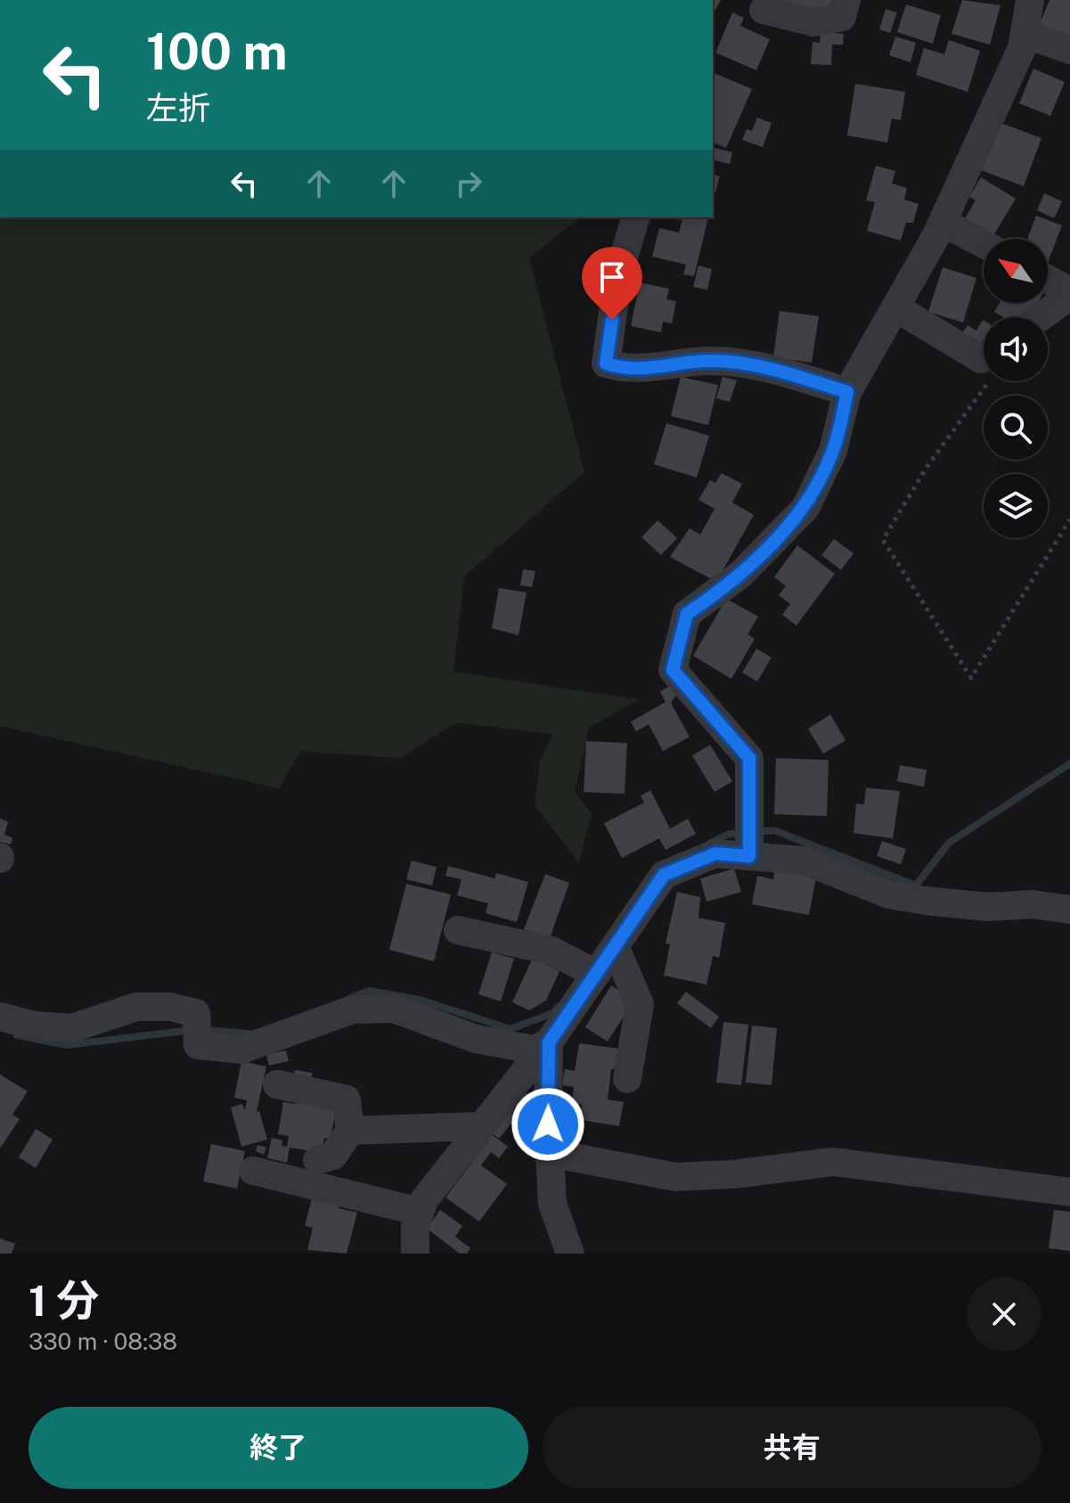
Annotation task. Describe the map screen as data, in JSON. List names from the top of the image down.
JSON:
{
  "north": "top left",
  "page": {
    "turn": ["100 m", "左折"],
    "heading": ["1 分", "330 m · 08:38"],
    "buttons": ["終了", "共有"]
  }
}
